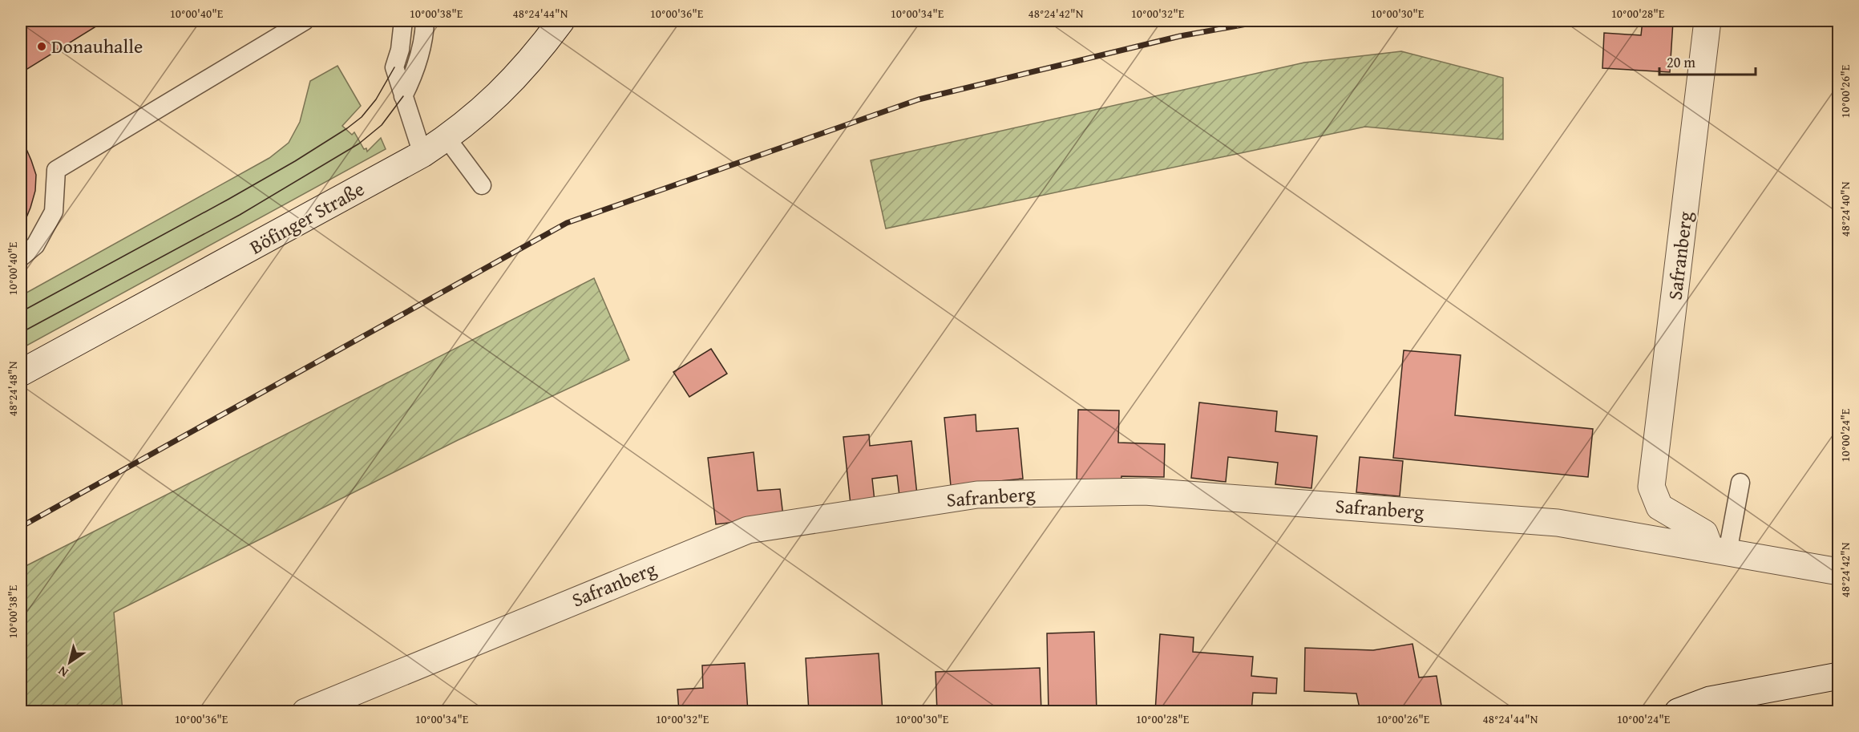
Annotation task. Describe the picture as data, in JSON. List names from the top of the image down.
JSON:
{
  "streets": {
    "street": ["Böfinger Straße", "Safranberg"]
  },
  "places": ["Donauhalle"],
  "scale_bar": "20 m",
  "north": "bottom left",
  "coordinates": [
    "10°00'40\"E",
    "10°00'38\"E",
    "48°24'44\"N",
    "10°00'36\"E",
    "10°00'34\"E",
    "48°24'42\"N",
    "10°00'32\"E",
    "10°00'30\"E",
    "10°00'28\"E",
    "10°00'26\"E",
    "48°24'40\"N",
    "48°24'48\"N",
    "10°00'24\"E"
  ]
}
